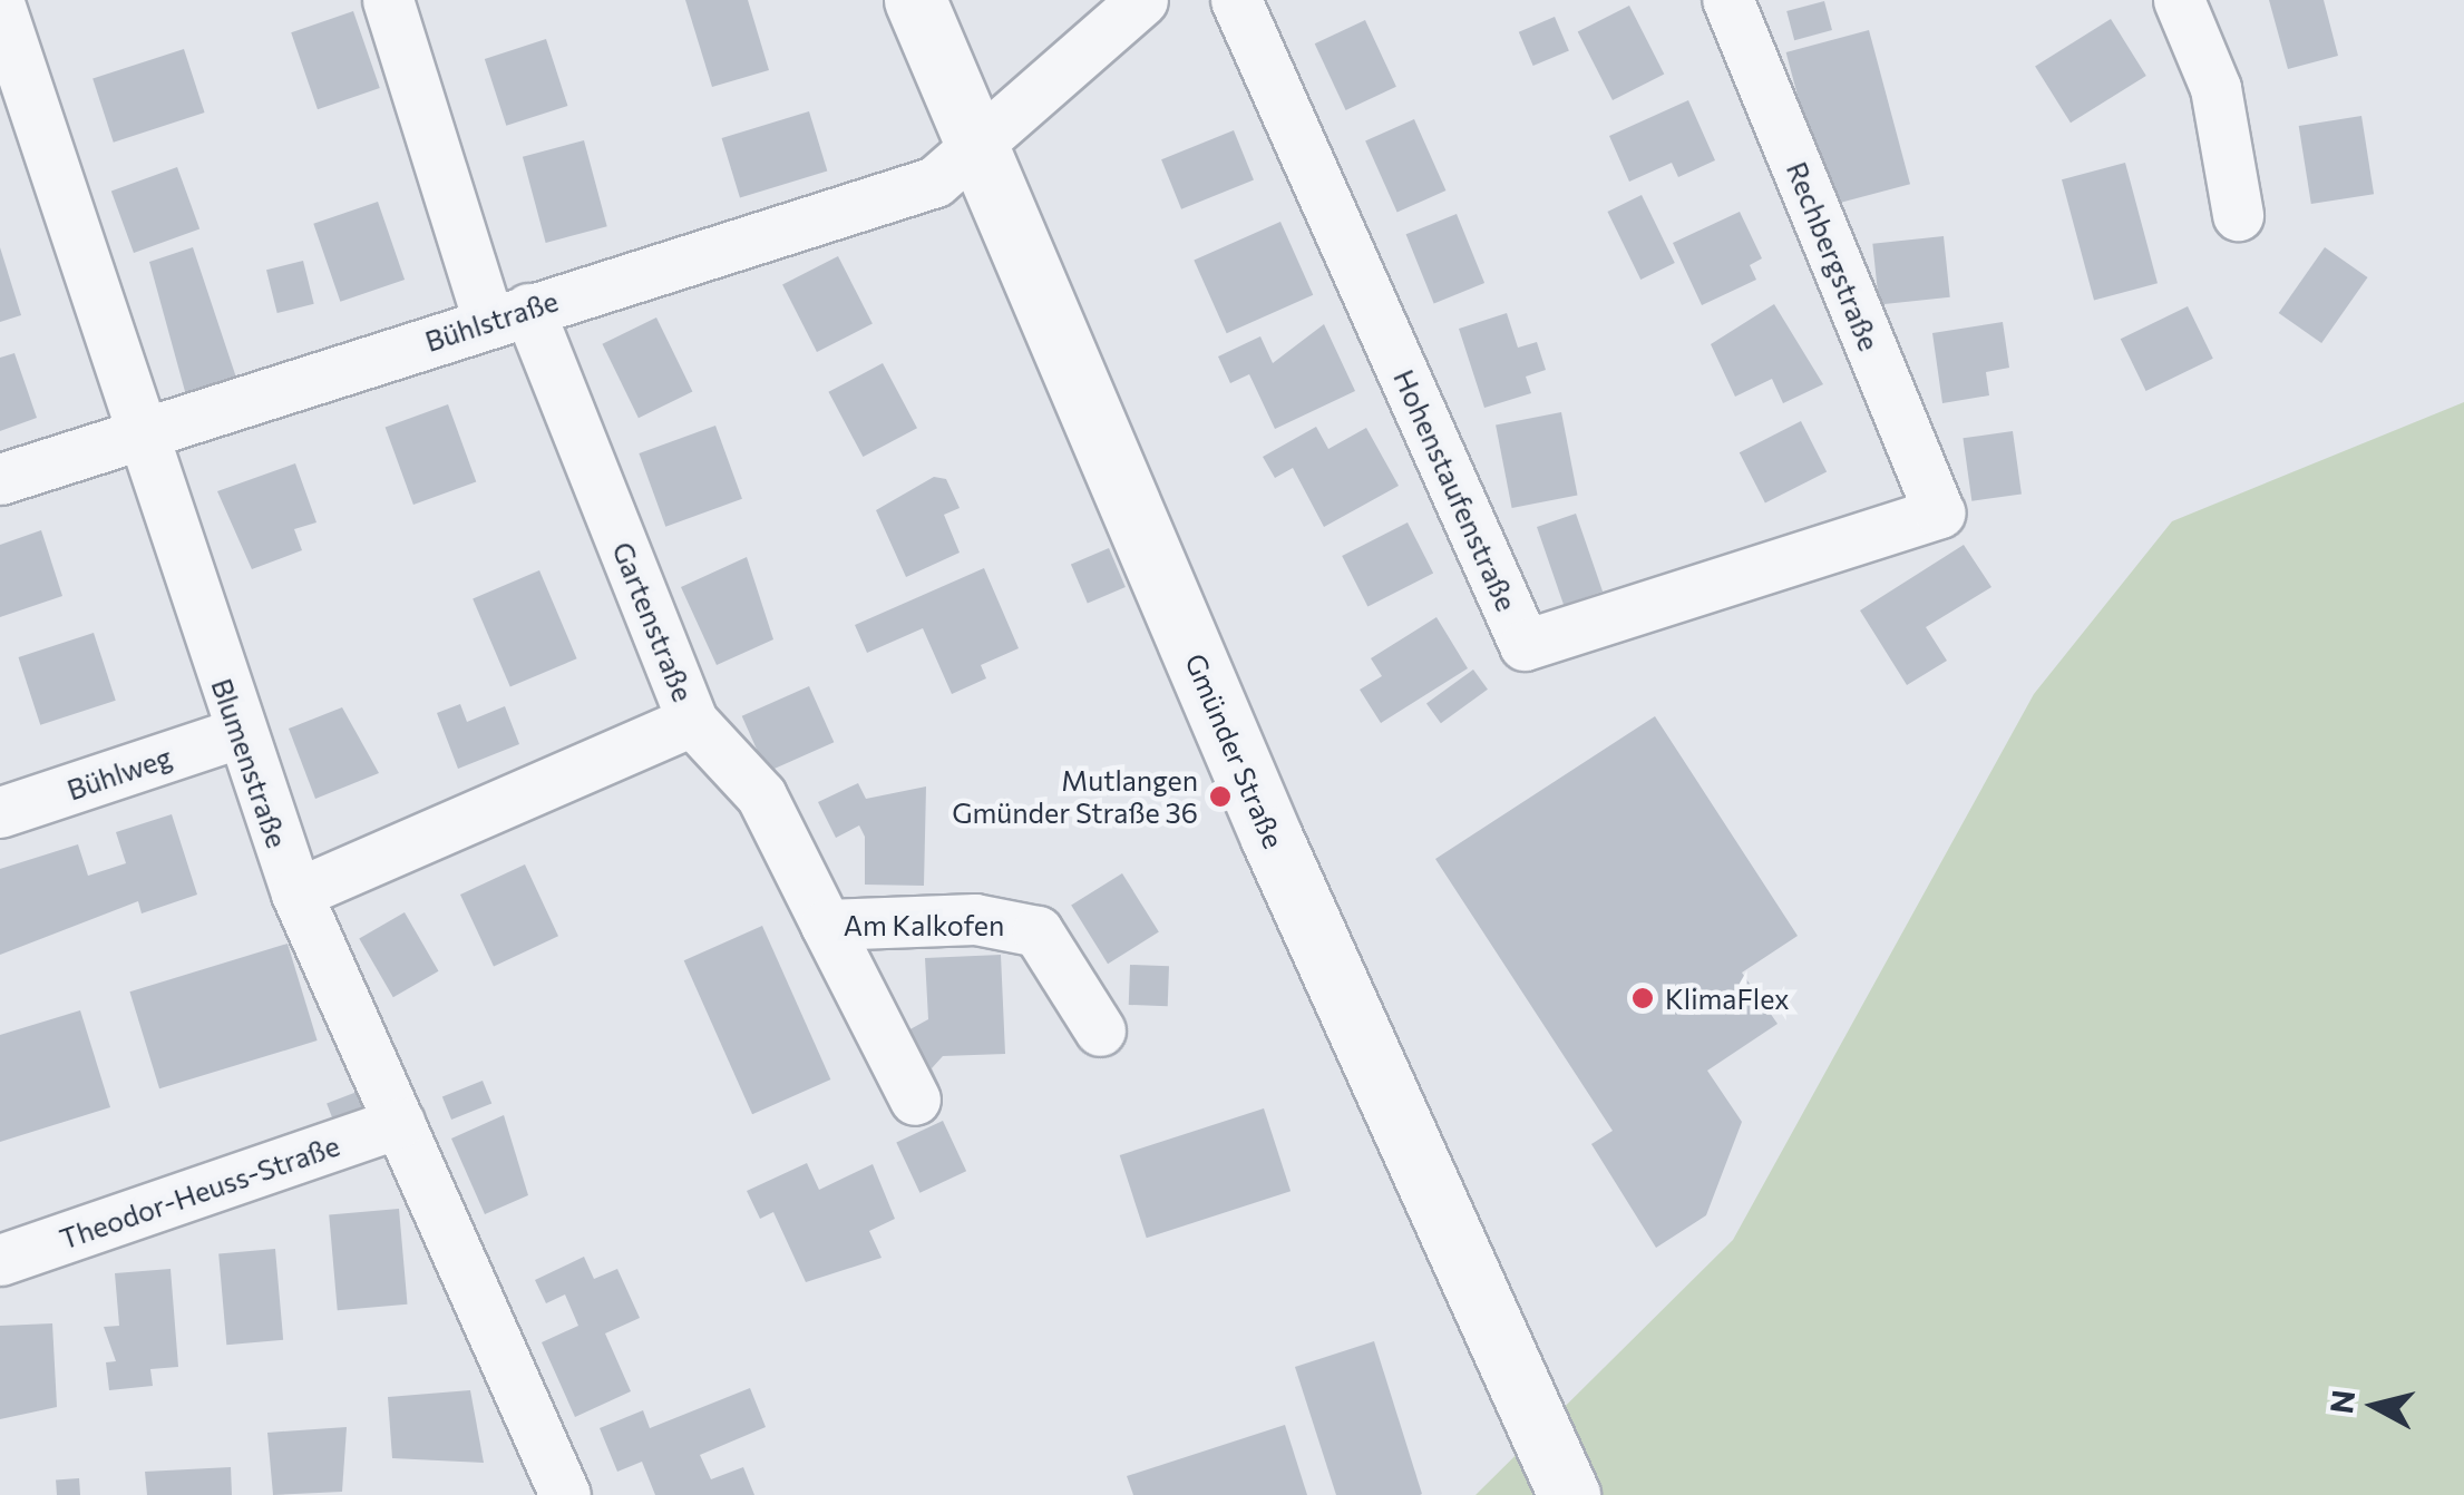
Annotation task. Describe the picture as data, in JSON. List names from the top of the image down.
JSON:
{
  "streets": {
    "street": [
      "Rechbergstraße",
      "Bühlstraße",
      "Hohenstaufenstraße",
      "Gartenstraße",
      "Gmünder Straße",
      "Blumenstraße",
      "Bühlweg",
      "Am Kalkofen",
      "Theodor-Heuss-Straße"
    ]
  },
  "crossings": [
    ["Rechbergstraße", "Hohenstaufenstraße"],
    ["Bühlstraße", "Gartenstraße"],
    ["Bühlstraße", "Gmünder Straße"],
    ["Bühlstraße", "Blumenstraße"],
    ["Gartenstraße", "Blumenstraße"],
    ["Gartenstraße", "Am Kalkofen"],
    ["Blumenstraße", "Bühlweg"],
    ["Blumenstraße", "Theodor-Heuss-Straße"]
  ],
  "places": ["Mutlangen Gmünder Straße 36", "KlimaFlex"],
  "north": "left"
}
